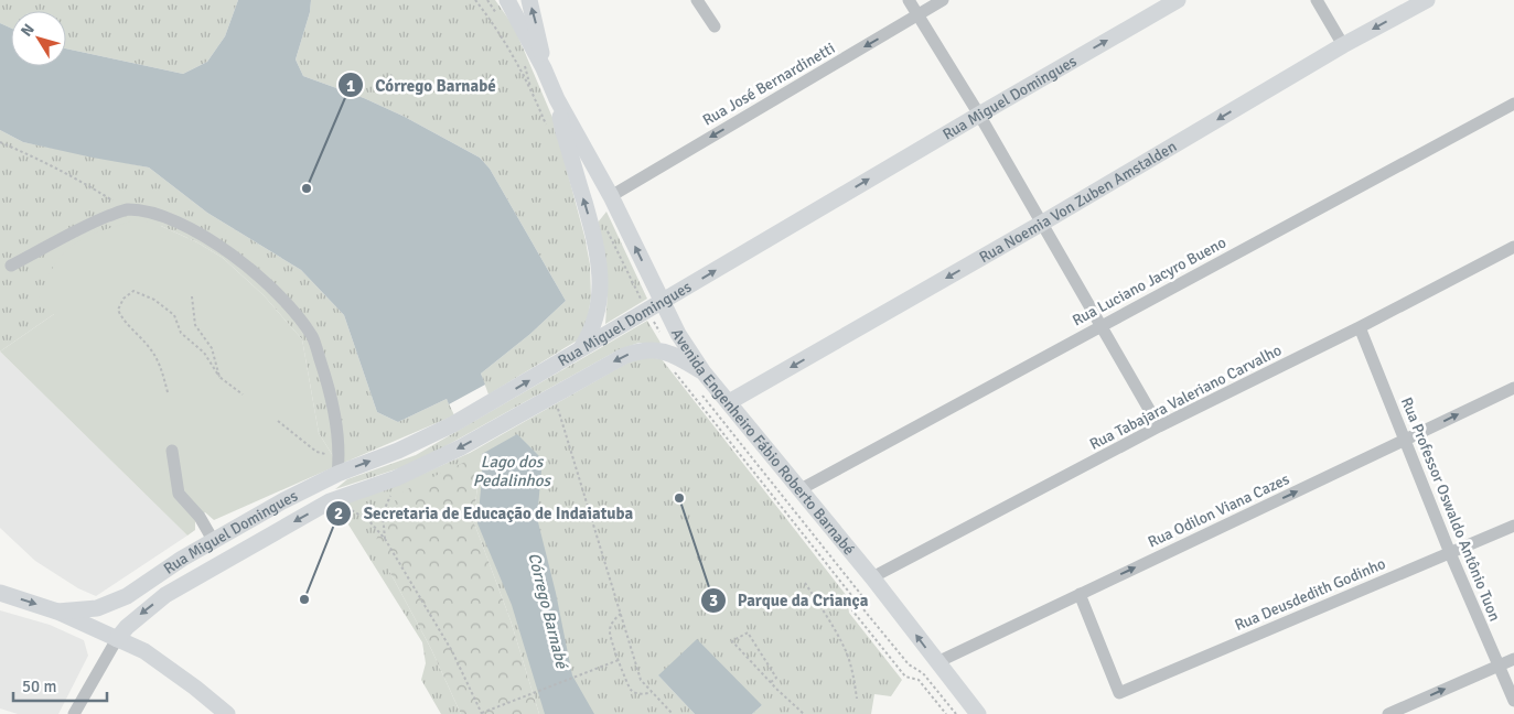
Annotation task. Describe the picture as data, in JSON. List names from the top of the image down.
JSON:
{
  "streets": {
    "main road": ["Rua Miguel Domingues", "Rua Noemia Von Zuben Amstalden", "Avenida Engenheiro Fábio Roberto Barnabé"],
    "street": [
      "Rua José Bernardinetti",
      "Rua Luciano Jacyro Bueno",
      "Rua Tabajara Valeriano Carvalho",
      "Rua Professor Oswaldo Antônio Tuon",
      "Rua Odilon Viana Cazes",
      "Rua Deusdedith Godinho"
    ]
  },
  "crossings": [
    ["Rua José Bernardinetti", "Avenida Engenheiro Fábio Roberto Barnabé"],
    ["Rua Miguel Domingues", "Avenida Engenheiro Fábio Roberto Barnabé"],
    ["Rua Noemia Von Zuben Amstalden", "Avenida Engenheiro Fábio Roberto Barnabé"],
    ["Rua Luciano Jacyro Bueno", "Avenida Engenheiro Fábio Roberto Barnabé"],
    ["Rua Tabajara Valeriano Carvalho", "Avenida Engenheiro Fábio Roberto Barnabé"],
    ["Rua Tabajara Valeriano Carvalho", "Rua Professor Oswaldo Antônio Tuon"],
    ["Avenida Engenheiro Fábio Roberto Barnabé", "Rua Odilon Viana Cazes"],
    ["Rua Professor Oswaldo Antônio Tuon", "Rua Odilon Viana Cazes"],
    ["Rua Professor Oswaldo Antônio Tuon", "Rua Deusdedith Godinho"],
    ["Rua Odilon Viana Cazes", "Rua Deusdedith Godinho"]
  ],
  "one_way": ["Rua José Bernardinetti", "Rua Noemia Von Zuben Amstalden", "Rua Odilon Viana Cazes"],
  "water": ["Lago dos Pedalinhos", "Córrego Barnabé"],
  "places": ["Córrego Barnabé", "Parque da Criança", "Secretaria de Educação de Indaiatuba"],
  "scale_bar": "50 m",
  "north": "top left"
}
